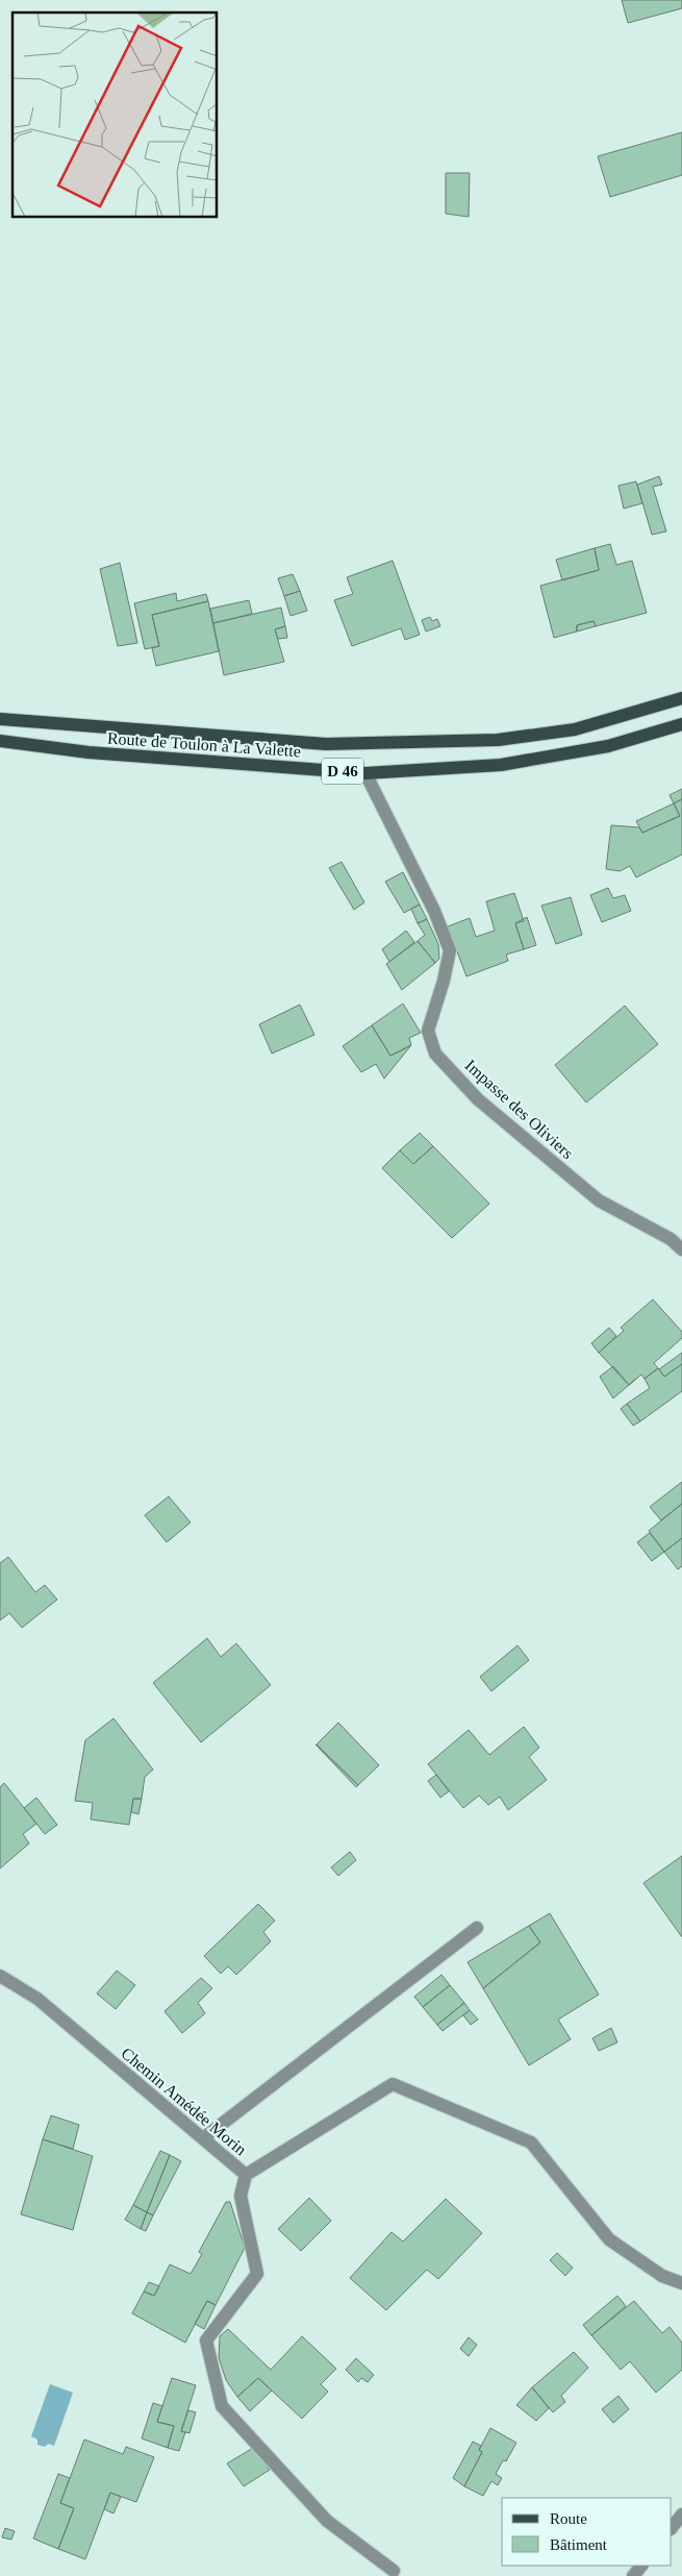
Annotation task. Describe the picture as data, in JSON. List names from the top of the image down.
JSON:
{
  "streets": {
    "main road": ["Route de Toulon à La Valette", "D 46"],
    "street": ["Impasse des Oliviers", "Chemin Amédée Morin"]
  },
  "crossings": [
    ["Route de Toulon à La Valette", "Impasse des Oliviers"]
  ],
  "legend": ["Route", "Bâtiment"]
}
